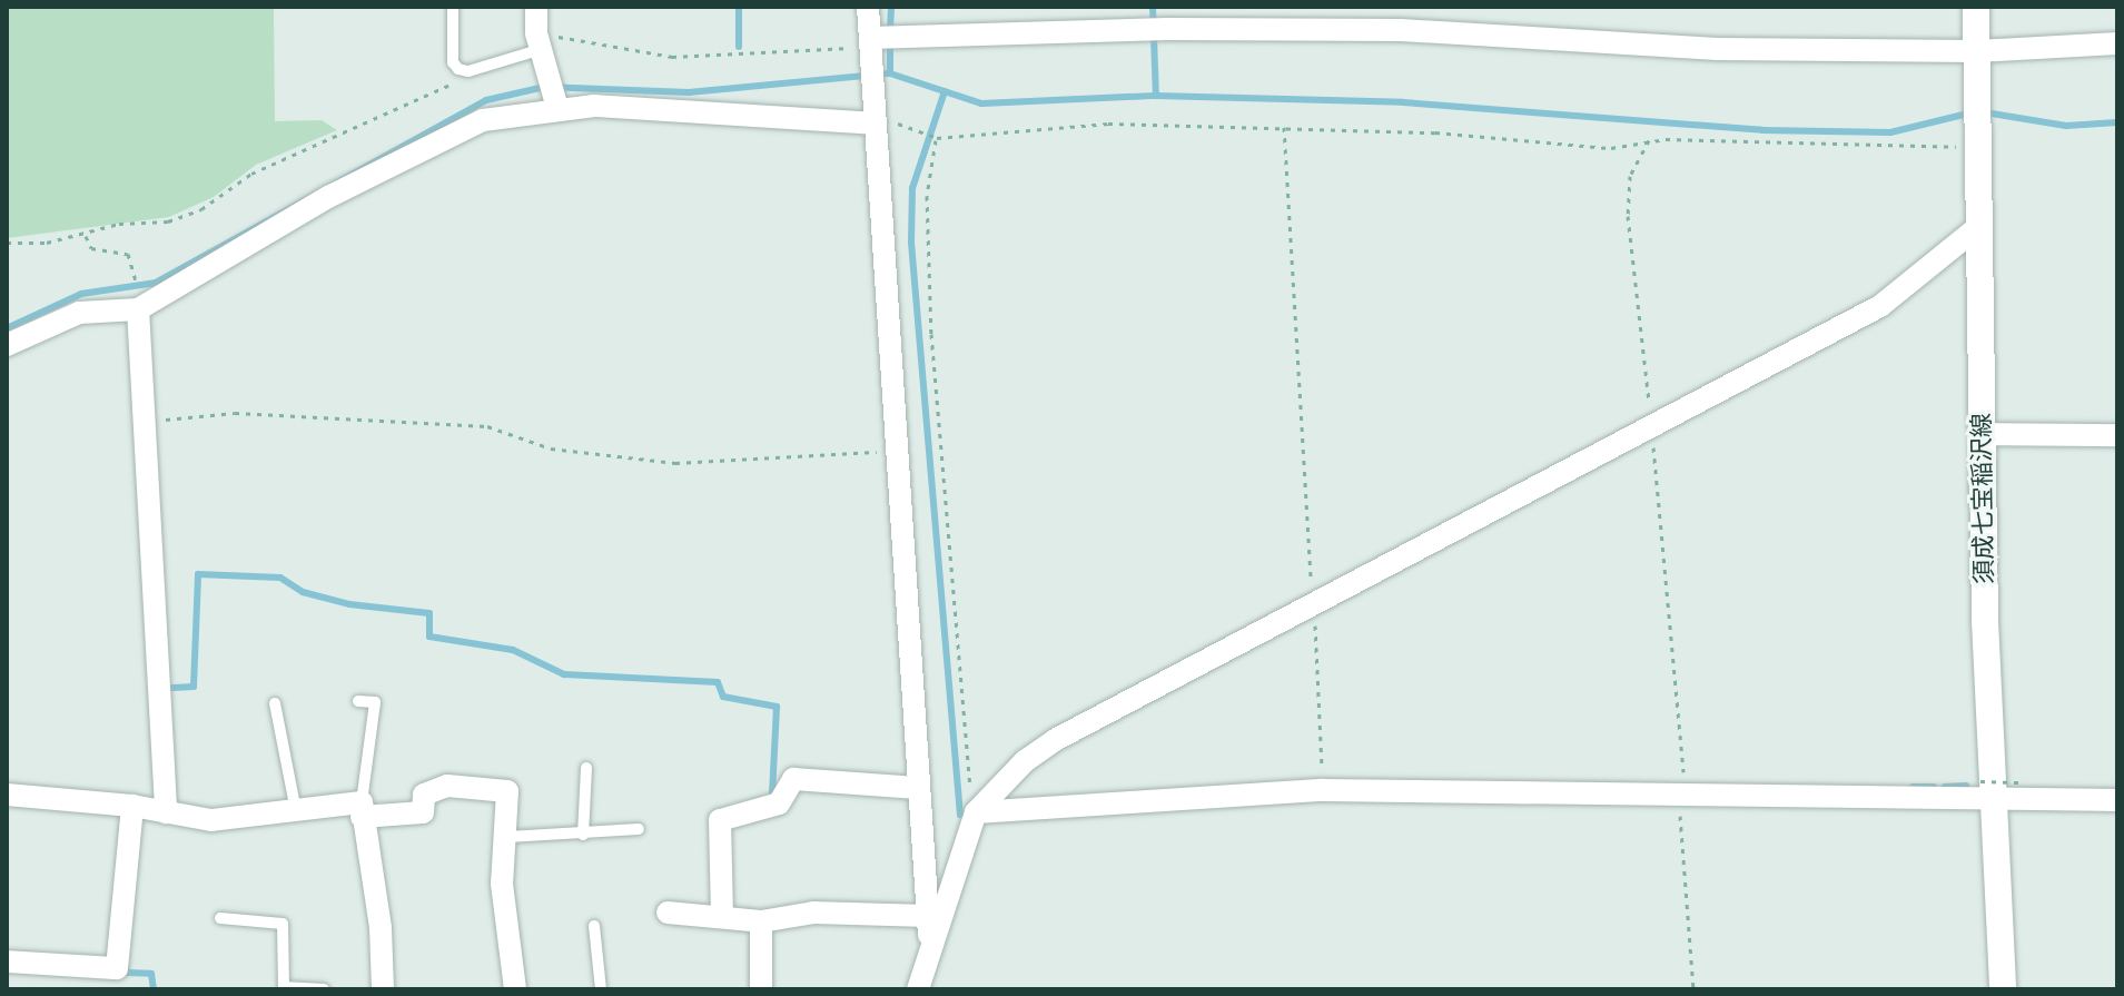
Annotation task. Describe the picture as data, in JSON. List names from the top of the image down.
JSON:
{
  "streets": {
    "main road": ["須成七宝稲沢線"]
  }
}
